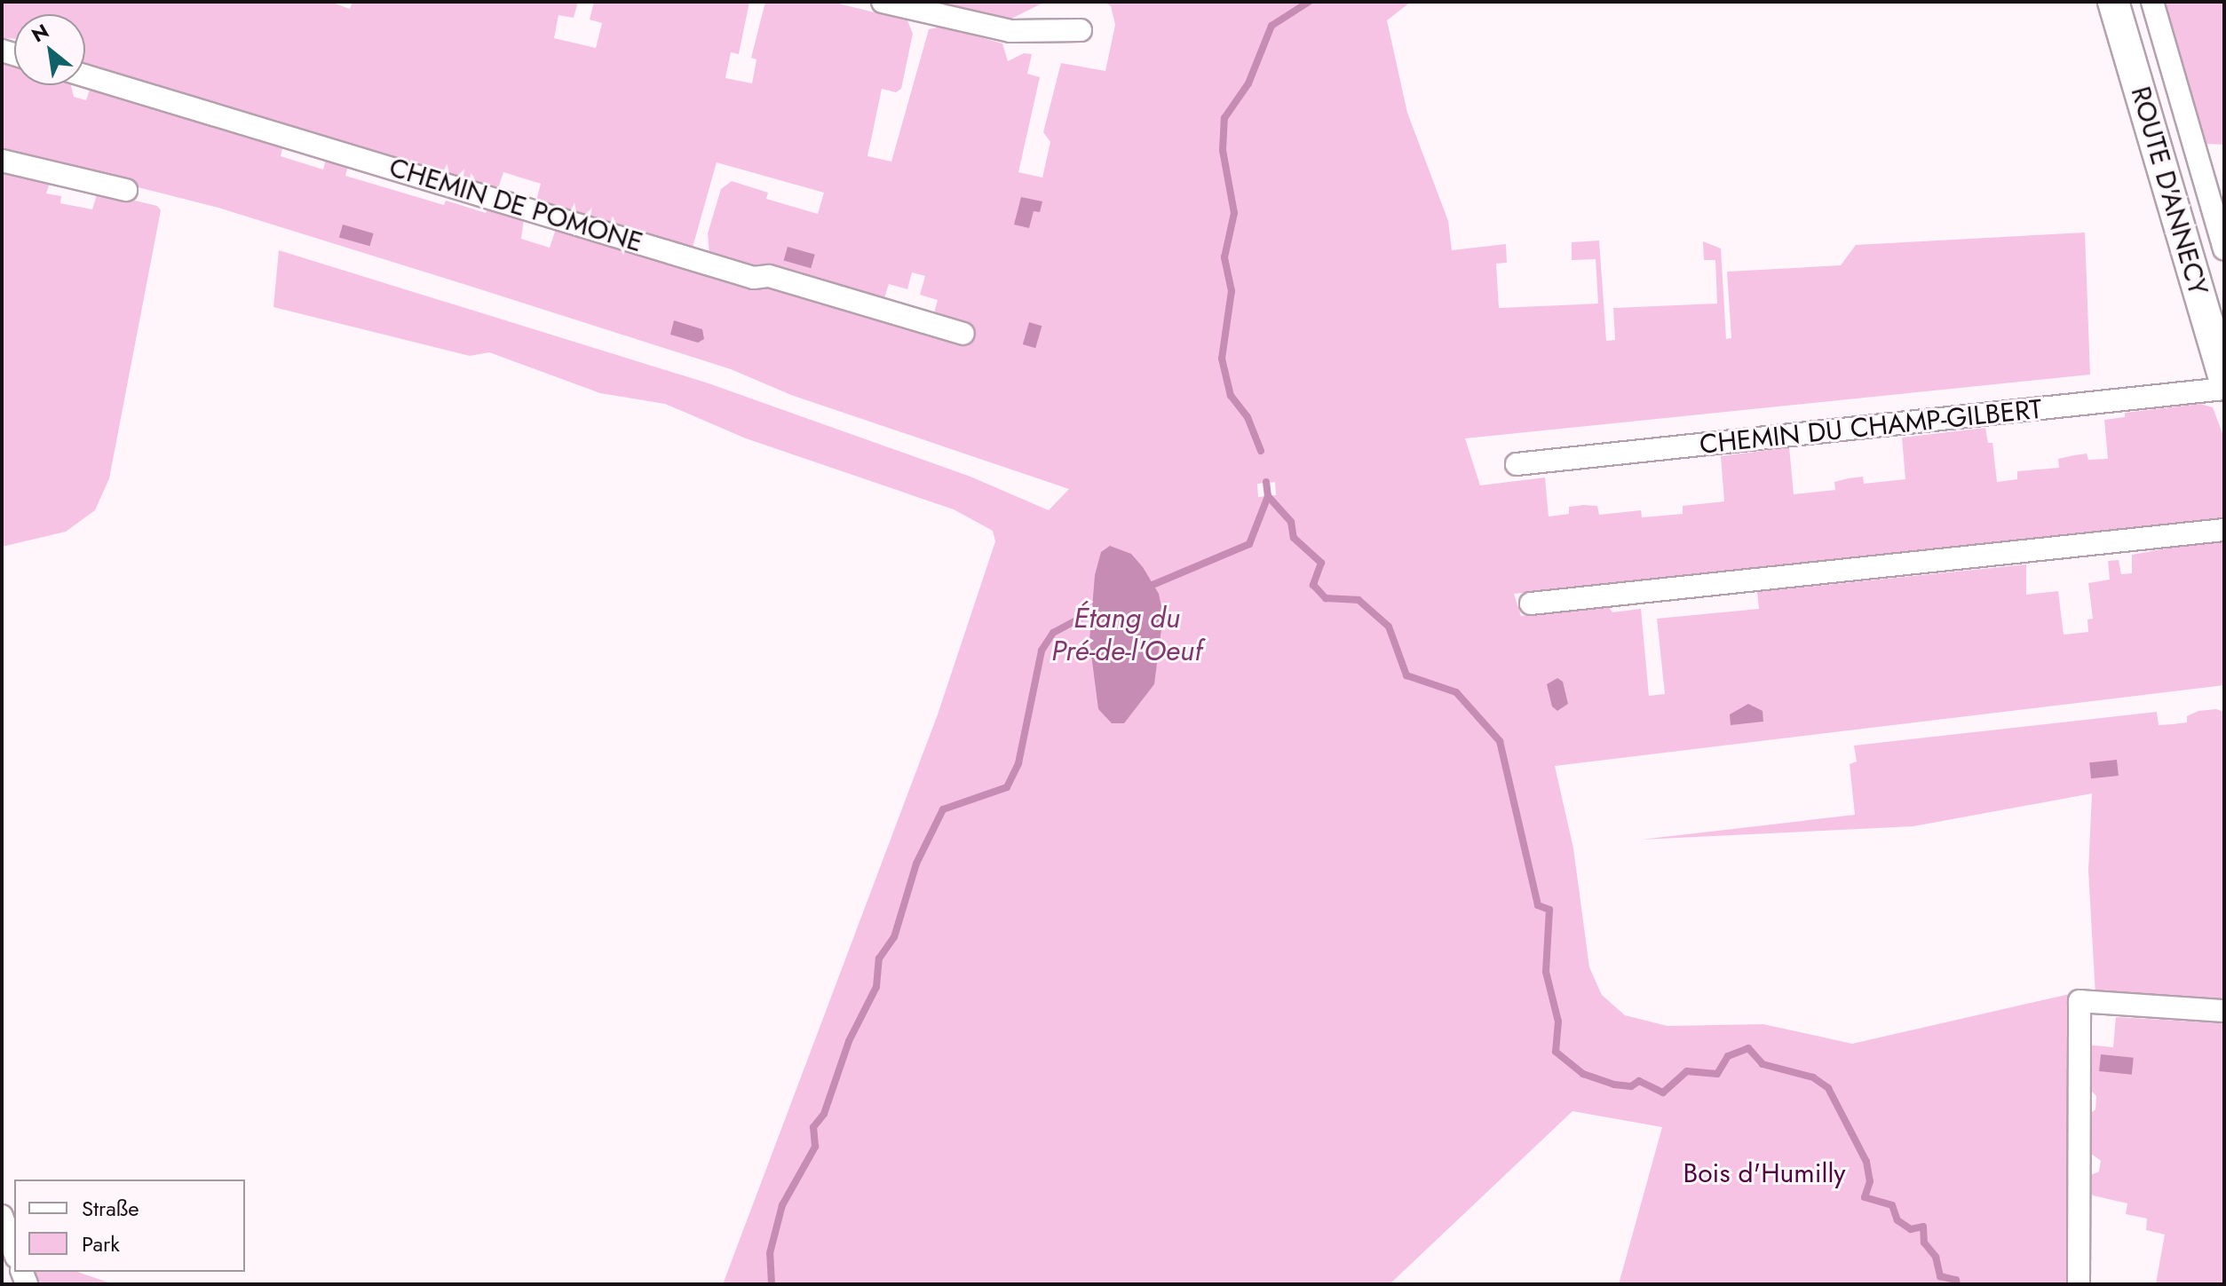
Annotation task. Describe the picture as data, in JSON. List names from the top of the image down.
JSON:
{
  "streets": {
    "main road": ["ROUTE D'ANNECY"],
    "street": ["CHEMIN DE POMONE", "CHEMIN DU CHAMP-GILBERT"]
  },
  "water": ["Étang du Pré-de-l'Oeuf"],
  "parks": ["Bois d'Humilly"],
  "legend": ["Straße", "Park"],
  "north": "top left"
}
